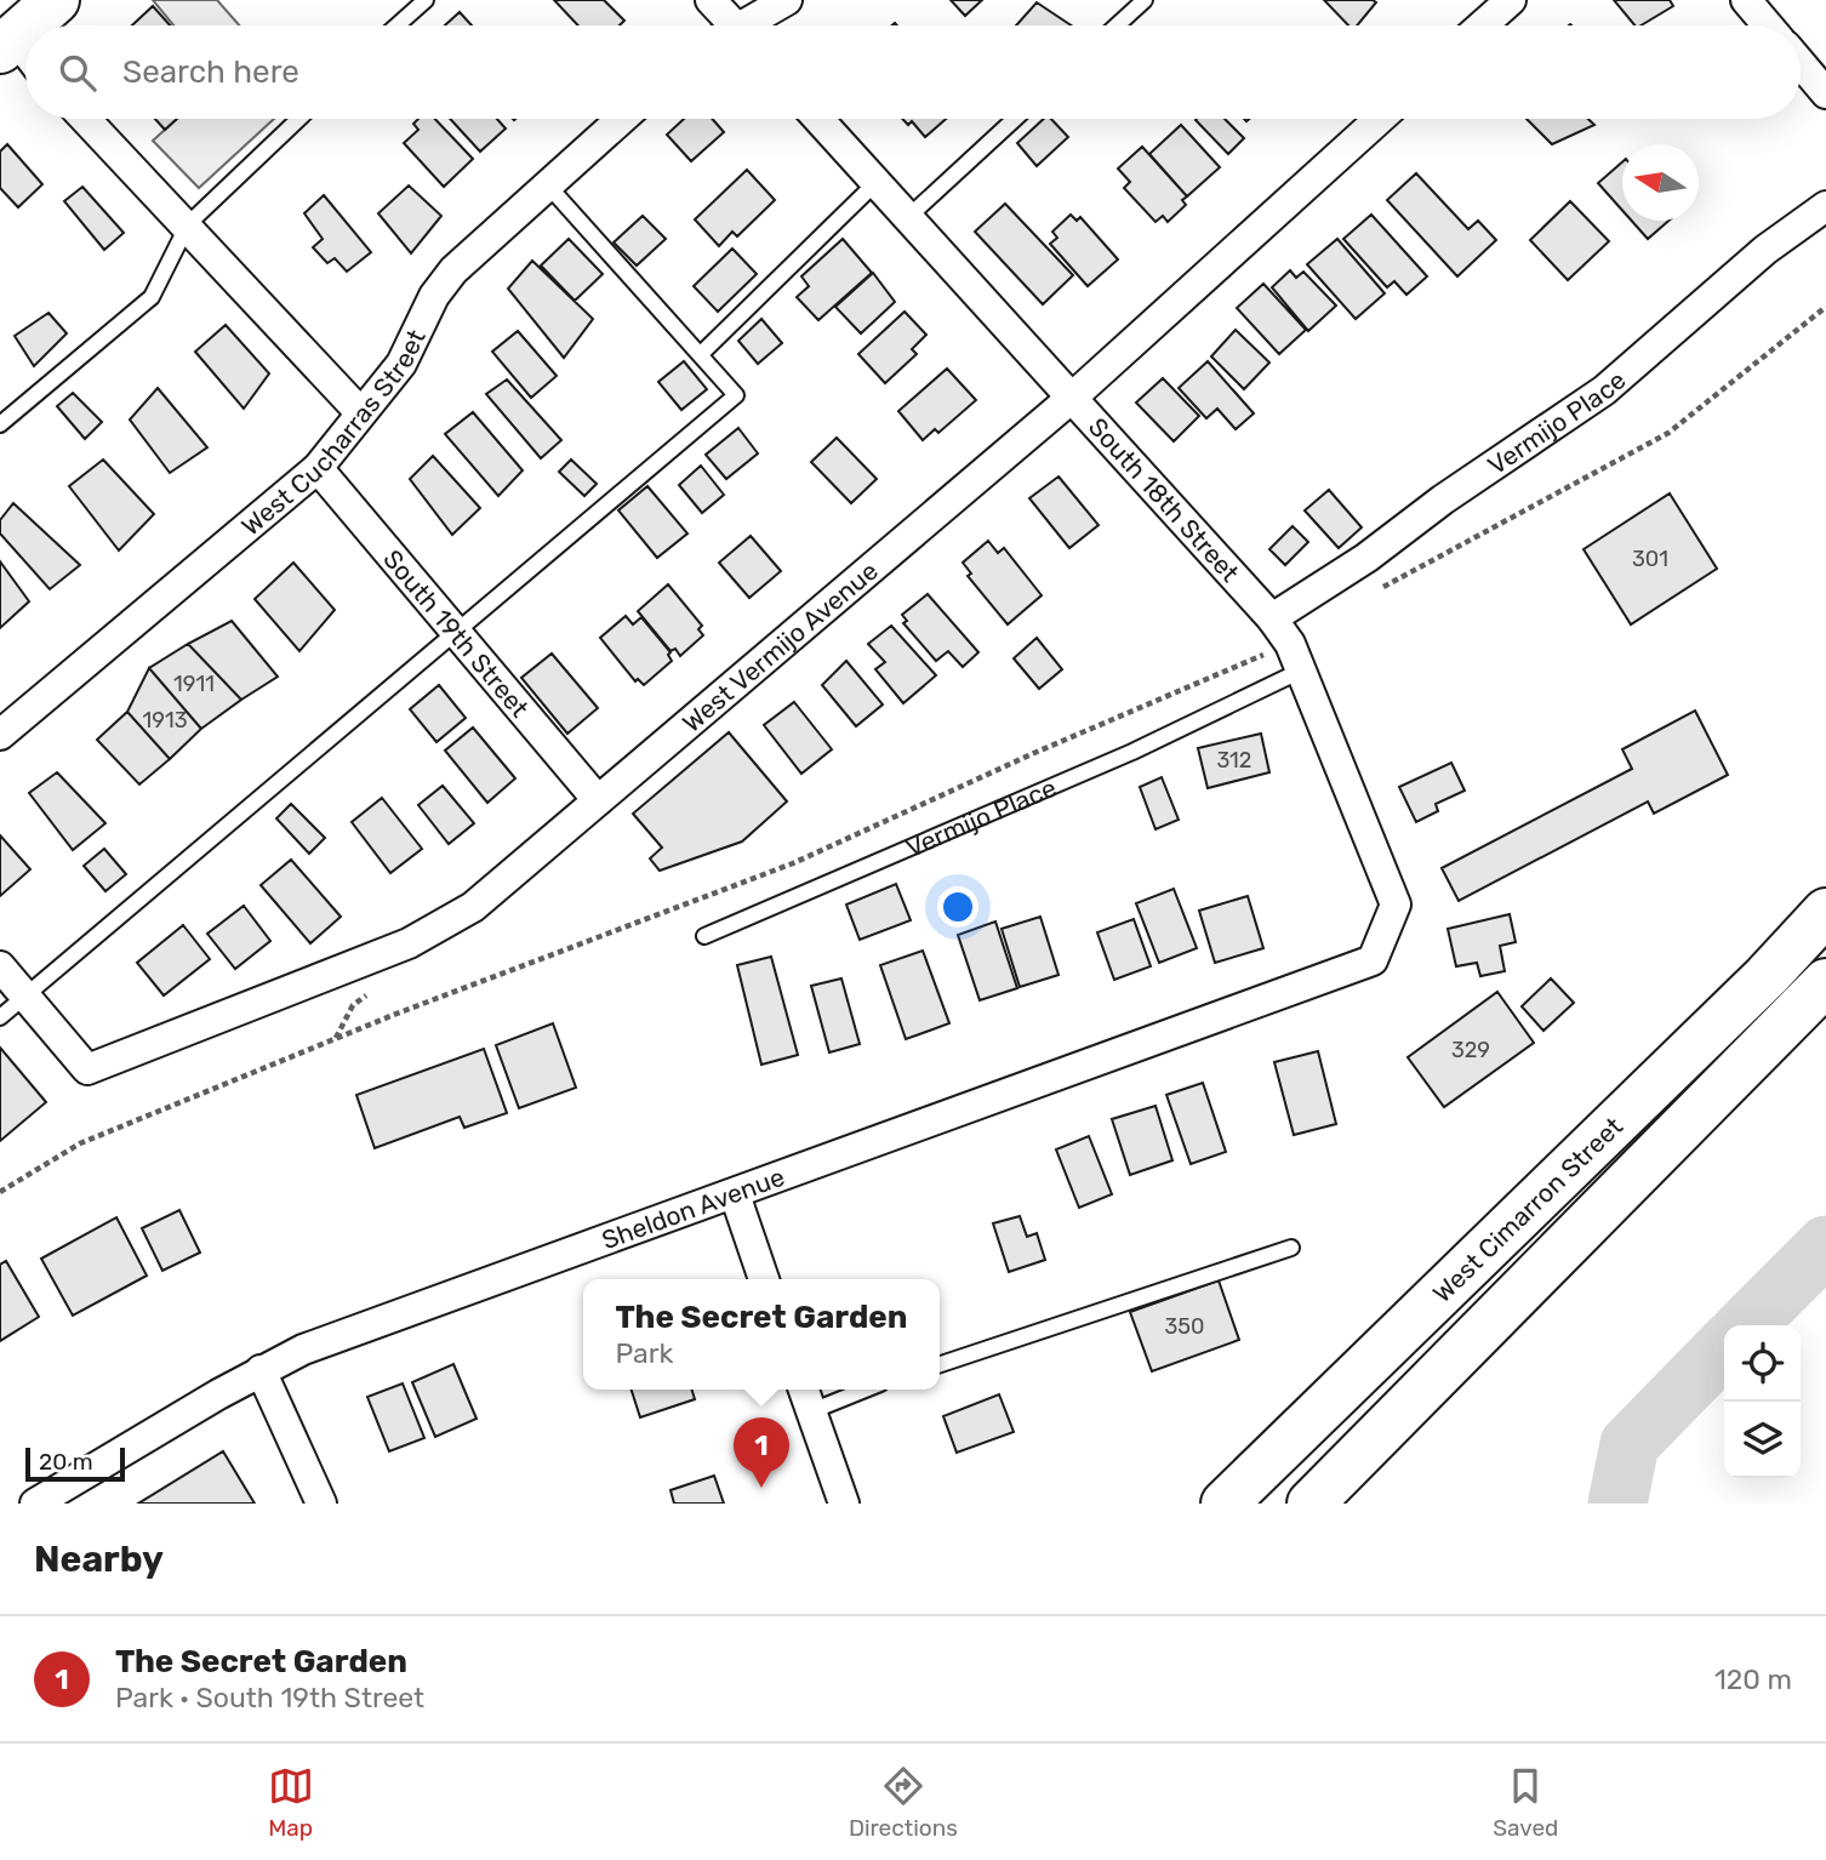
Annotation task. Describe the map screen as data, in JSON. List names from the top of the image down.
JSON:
{
  "streets": {
    "main road": ["West Cimarron Street"],
    "street": [
      "Vermijo Place",
      "West Cucharras Street",
      "South 18th Street",
      "South 19th Street",
      "West Vermijo Avenue",
      "Sheldon Avenue"
    ]
  },
  "crossings": [
    ["Vermijo Place", "South 18th Street"],
    ["West Cucharras Street", "South 19th Street"],
    ["South 18th Street", "West Vermijo Avenue"],
    ["South 18th Street", "Sheldon Avenue"],
    ["South 19th Street", "West Vermijo Avenue"]
  ],
  "house_numbers": [
    "301",
    "1911",
    "1913",
    "312",
    "329",
    "350"
  ],
  "scale_bar": "20 m",
  "north": "left",
  "page": {
    "search": "Search here",
    "popup": ["The Secret Garden", "Park"],
    "pins": "1",
    "scale": "20 m",
    "heading": "Nearby",
    "list": [
      {
        "mark": "1",
        "name": "The Secret Garden",
        "note": "Park · South 19th Street",
        "value": "120 m"
      }
    ],
    "nav": ["Map", "Directions", "Saved"]
  }
}
